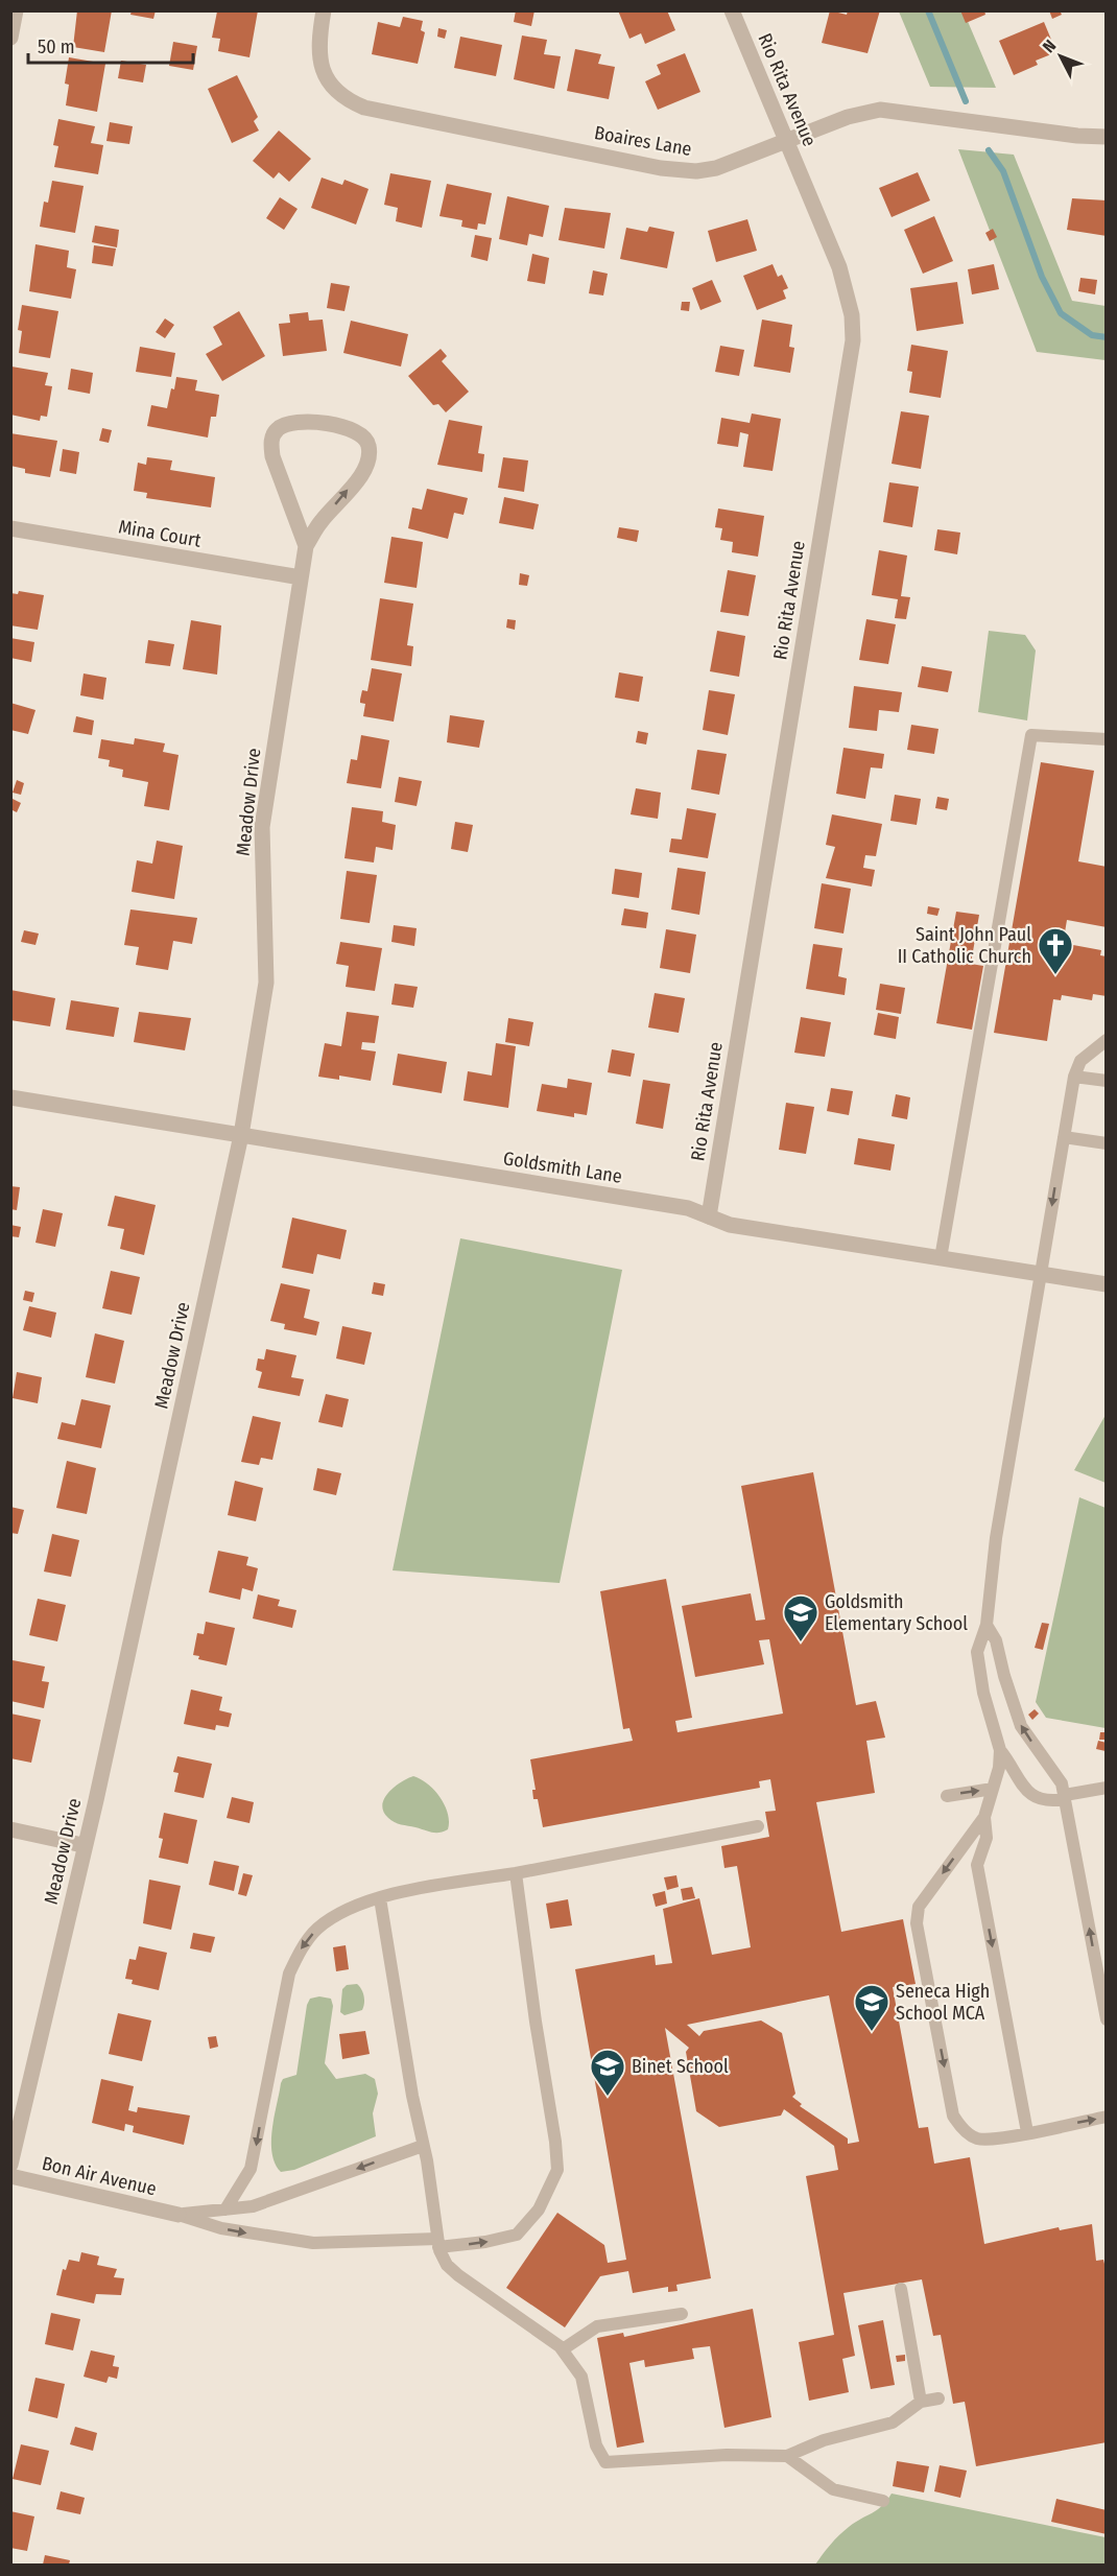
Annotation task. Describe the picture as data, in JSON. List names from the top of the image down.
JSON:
{
  "streets": {
    "street": [
      "Rio Rita Avenue",
      "Boaires Lane",
      "Mina Court",
      "Meadow Drive",
      "Goldsmith Lane",
      "Bon Air Avenue"
    ]
  },
  "crossings": [
    ["Rio Rita Avenue", "Boaires Lane"],
    ["Rio Rita Avenue", "Goldsmith Lane"],
    ["Mina Court", "Meadow Drive"],
    ["Meadow Drive", "Goldsmith Lane"]
  ],
  "places": {
    "church": ["Saint John Paul II Catholic Church"],
    "school or university": ["Goldsmith Elementary School", "Seneca High School MCA", "Binet School"]
  },
  "scale_bar": "50 m",
  "north": "top left"
}
